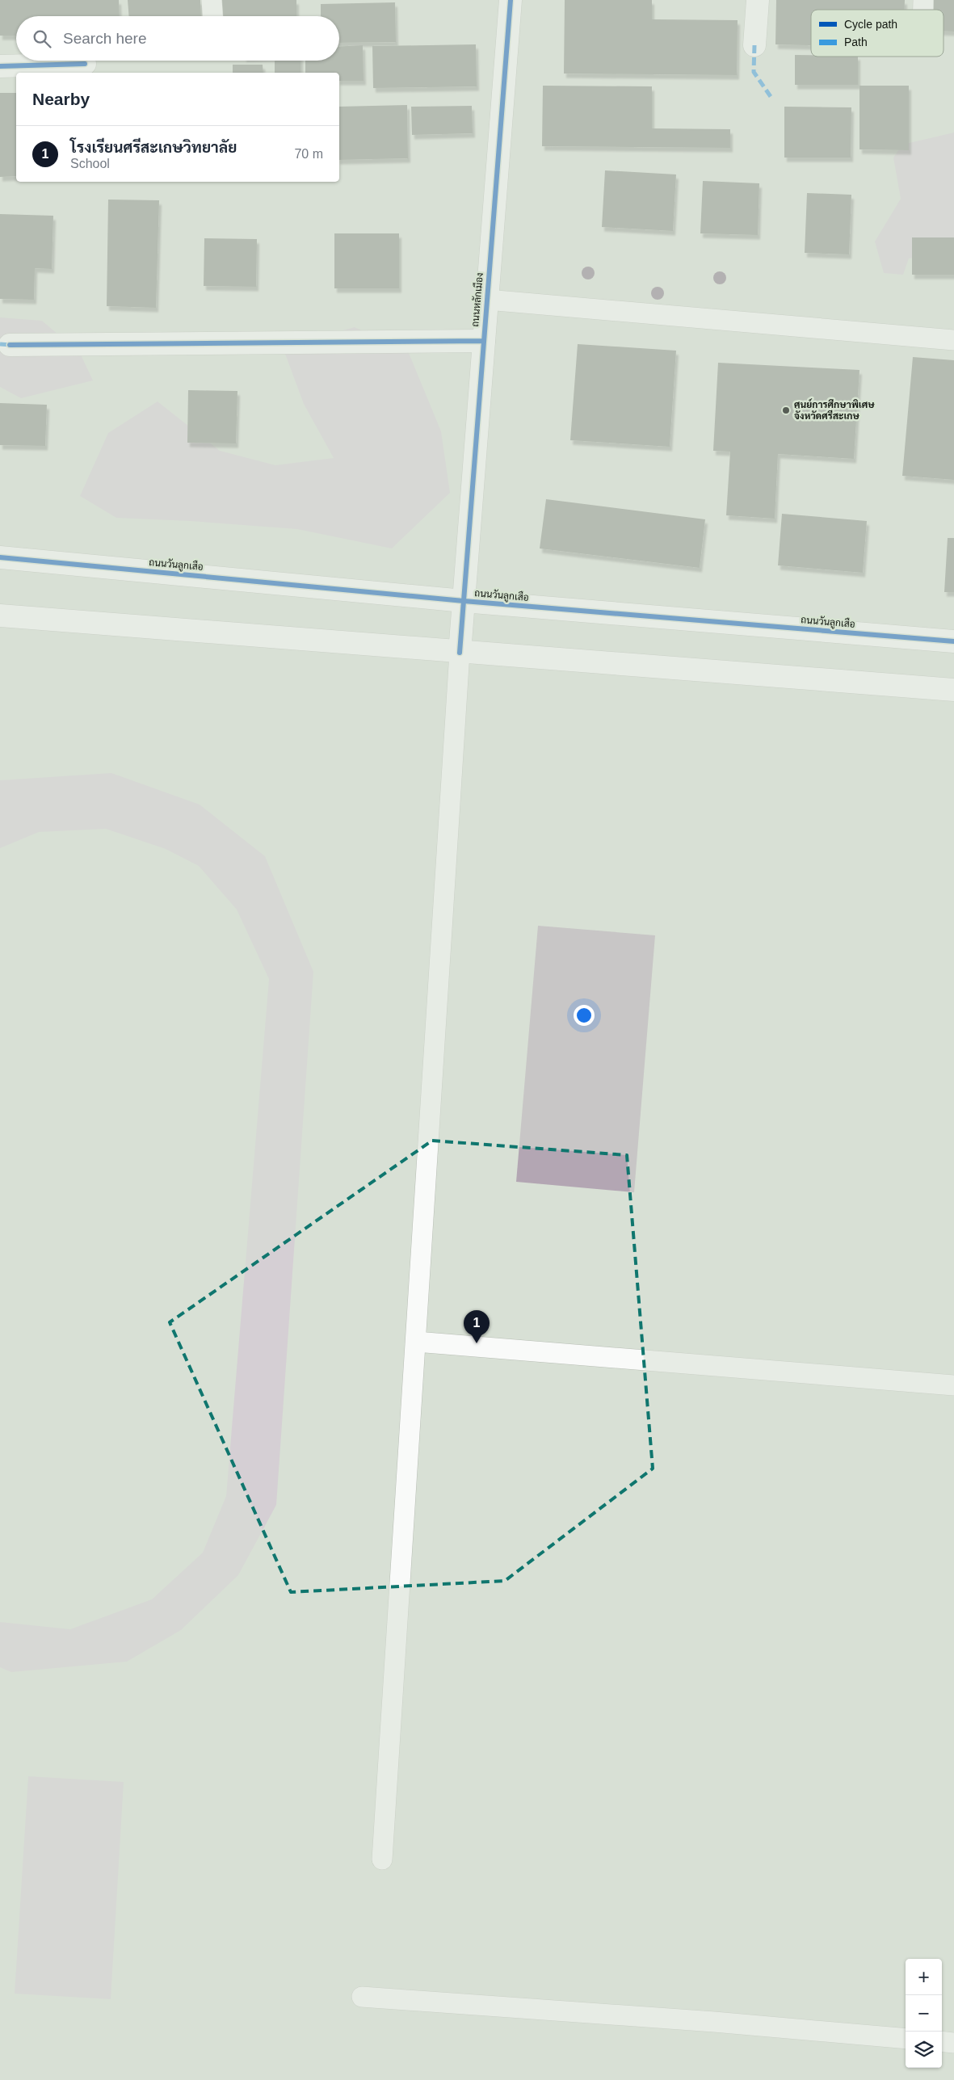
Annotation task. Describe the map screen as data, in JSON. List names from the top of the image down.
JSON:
{
  "streets": {
    "street": ["ถนนหลักเมือง", "ถนนวันลูกเสือ"]
  },
  "crossings": [
    ["ถนนหลักเมือง", "ถนนวันลูกเสือ"]
  ],
  "places": ["ศูนย์การศึกษาพิเศษ จังหวัดศรีสะเกษ"],
  "legend": ["Cycle path", "Path"],
  "page": {
    "search": "Search here",
    "heading": "Nearby",
    "list": [
      {
        "mark": "1",
        "name": "โรงเรียนศรีสะเกษวิทยาลัย",
        "note": "School",
        "value": "70 m"
      }
    ],
    "pins": "1",
    "map_buttons": ["+", "−"]
  }
}
